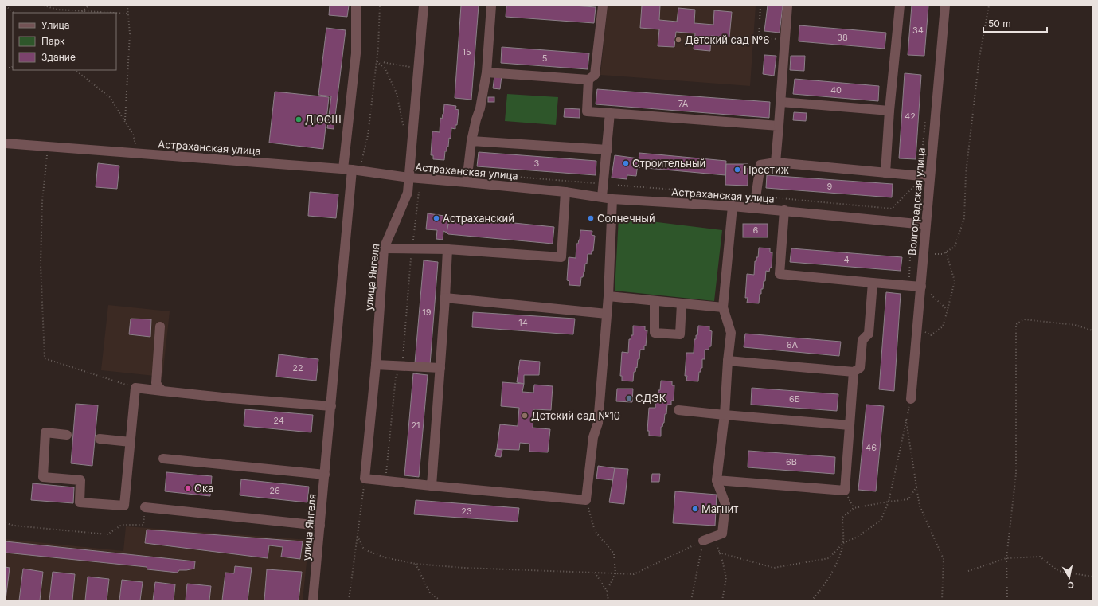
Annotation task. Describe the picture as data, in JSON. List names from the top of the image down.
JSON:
{
  "streets": {
    "street": ["Астраханская улица", "Волгоградская улица", "улица Янгеля"]
  },
  "crossings": [
    ["Астраханская улица", "Волгоградская улица"],
    ["Астраханская улица", "улица Янгеля"]
  ],
  "places": [
    "Детский сад №6",
    "ДЮСШ",
    "Строительный",
    "Престиж",
    "Астраханский",
    "Солнечный",
    "СДЭК",
    "Детский сад №10",
    "Ока",
    "Магнит"
  ],
  "house_numbers": [
    "34",
    "38",
    "15",
    "5",
    "40",
    "7А",
    "42",
    "3",
    "9",
    "6",
    "4",
    "19",
    "14",
    "6А",
    "22",
    "6Б",
    "24",
    "21",
    "46",
    "6В",
    "26",
    "23"
  ],
  "legend": ["Улица", "Парк", "Здание"],
  "scale_bar": "50 m",
  "north": "bottom"
}
